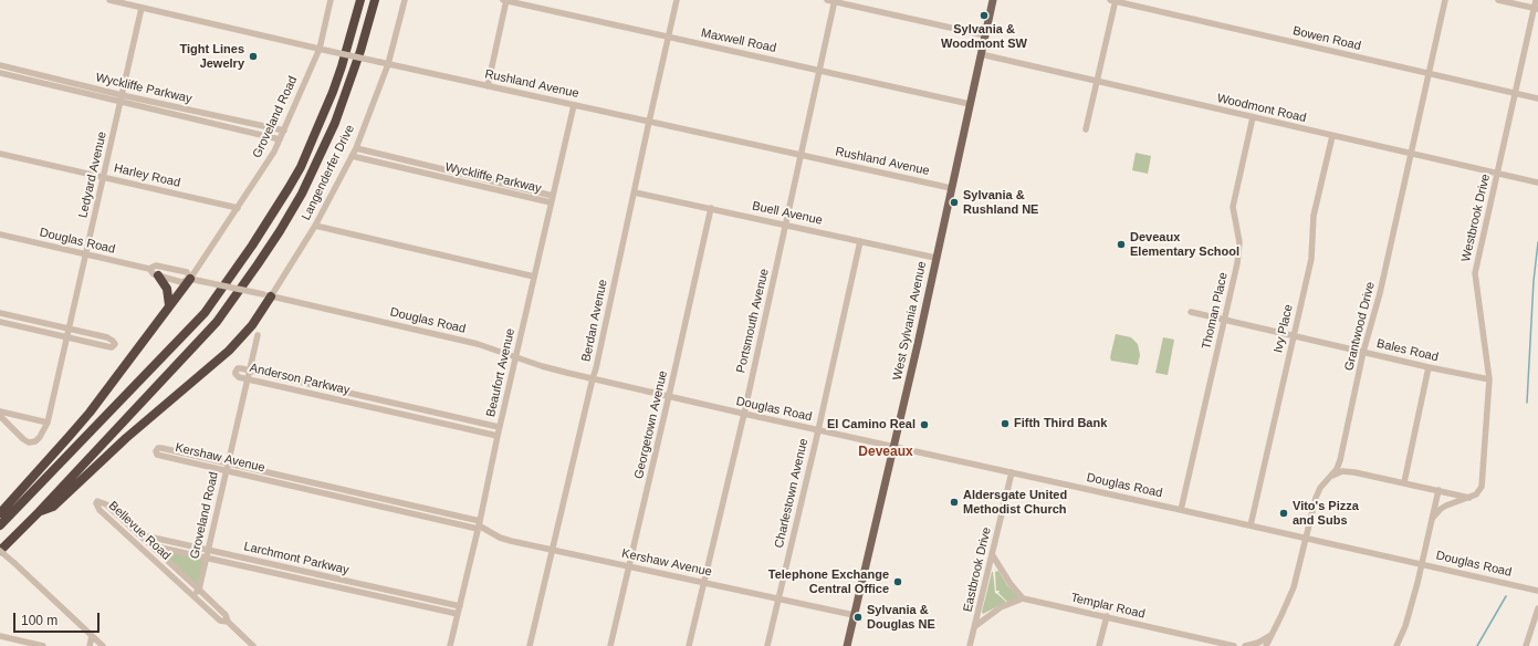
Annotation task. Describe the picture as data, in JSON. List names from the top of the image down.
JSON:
{
  "streets": {
    "main road": ["West Sylvania Avenue"],
    "street": [
      "Bowen Road",
      "Maxwell Road",
      "Rushland Avenue",
      "Wyckliffe Parkway",
      "Woodmont Road",
      "Groveland Road",
      "Langenderfer Drive",
      "Ledyard Avenue",
      "Harley Road",
      "Buell Avenue",
      "Westbrook Drive",
      "Douglas Road",
      "Thoman Place",
      "Berdan Avenue",
      "Portsmouth Avenue",
      "Grantwood Drive",
      "Ivy Place",
      "Bales Road",
      "Beaufort Avenue",
      "Anderson Parkway",
      "Georgetown Avenue",
      "Kershaw Avenue",
      "Charlestown Avenue",
      "Bellevue Road",
      "Larchmont Parkway",
      "Eastbrook Drive",
      "Templar Road"
    ]
  },
  "crossings": [
    ["Bowen Road", "Westbrook Drive"],
    ["Bowen Road", "Grantwood Drive"],
    ["Maxwell Road", "Berdan Avenue"],
    ["Maxwell Road", "Portsmouth Avenue"],
    ["Maxwell Road", "West Sylvania Avenue"],
    ["Rushland Avenue", "Groveland Road"],
    ["Rushland Avenue", "Langenderfer Drive"],
    ["Rushland Avenue", "Ledyard Avenue"],
    ["Rushland Avenue", "Berdan Avenue"],
    ["Rushland Avenue", "Portsmouth Avenue"],
    ["Rushland Avenue", "West Sylvania Avenue"],
    ["Rushland Avenue", "Beaufort Avenue"],
    ["Wyckliffe Parkway", "Groveland Road"],
    ["Wyckliffe Parkway", "Langenderfer Drive"],
    ["Wyckliffe Parkway", "Ledyard Avenue"],
    ["Wyckliffe Parkway", "Beaufort Avenue"],
    ["Woodmont Road", "Westbrook Drive"],
    ["Woodmont Road", "Thoman Place"],
    ["Woodmont Road", "West Sylvania Avenue"],
    ["Woodmont Road", "Grantwood Drive"],
    ["Woodmont Road", "Ivy Place"],
    ["Groveland Road", "Harley Road"],
    ["Groveland Road", "Douglas Road"],
    ["Groveland Road", "Anderson Parkway"],
    ["Groveland Road", "Kershaw Avenue"],
    ["Groveland Road", "Bellevue Road"],
    ["Groveland Road", "Larchmont Parkway"],
    ["Langenderfer Drive", "Douglas Road"],
    ["Ledyard Avenue", "Harley Road"],
    ["Ledyard Avenue", "Douglas Road"],
    ["Buell Avenue", "Berdan Avenue"],
    ["Buell Avenue", "Portsmouth Avenue"],
    ["Buell Avenue", "West Sylvania Avenue"],
    ["Buell Avenue", "Georgetown Avenue"],
    ["Buell Avenue", "Charlestown Avenue"],
    ["Westbrook Drive", "Bales Road"],
    ["Douglas Road", "Thoman Place"],
    ["Douglas Road", "Berdan Avenue"],
    ["Douglas Road", "Portsmouth Avenue"],
    ["Douglas Road", "West Sylvania Avenue"],
    ["Douglas Road", "Grantwood Drive"],
    ["Douglas Road", "Ivy Place"],
    ["Douglas Road", "Beaufort Avenue"],
    ["Douglas Road", "Georgetown Avenue"],
    ["Douglas Road", "Charlestown Avenue"],
    ["Douglas Road", "Eastbrook Drive"],
    ["Thoman Place", "Bales Road"],
    ["Berdan Avenue", "Kershaw Avenue"],
    ["Portsmouth Avenue", "Kershaw Avenue"],
    ["West Sylvania Avenue", "Kershaw Avenue"],
    ["Grantwood Drive", "Bales Road"],
    ["Ivy Place", "Bales Road"],
    ["Beaufort Avenue", "Anderson Parkway"],
    ["Beaufort Avenue", "Kershaw Avenue"],
    ["Beaufort Avenue", "Larchmont Parkway"],
    ["Georgetown Avenue", "Kershaw Avenue"],
    ["Kershaw Avenue", "Charlestown Avenue"],
    ["Bellevue Road", "Larchmont Parkway"]
  ],
  "districts": ["Deveaux"],
  "places": [
    "Sylvania & Woodmont SW",
    "Tight Lines Jewelry",
    "Sylvania & Rushland NE",
    "Deveaux Elementary School",
    "Fifth Third Bank",
    "El Camino Real",
    "Aldersgate United Methodist Church",
    "Vito's Pizza and Subs",
    "Telephone Exchange Central Office",
    "Sylvania & Douglas NE"
  ],
  "scale_bar": "100 m"
}
